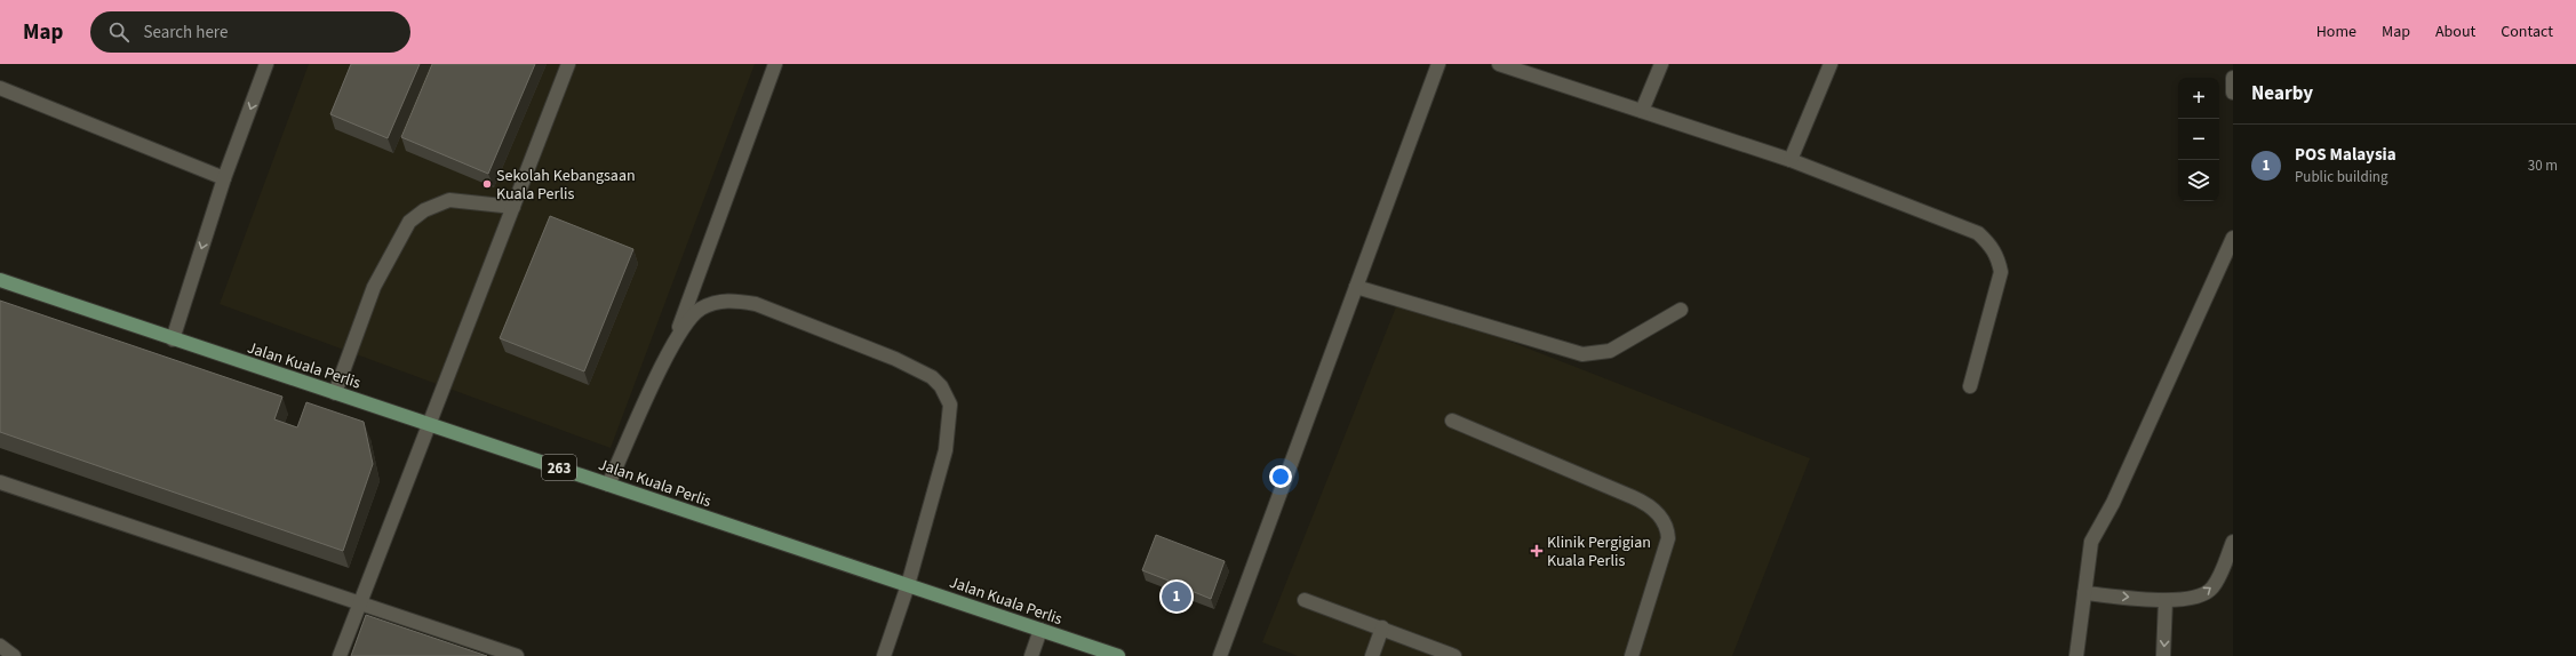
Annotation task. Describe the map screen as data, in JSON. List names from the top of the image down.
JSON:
{
  "streets": {
    "main road": ["Jalan Kuala Perlis", "263"]
  },
  "places": {
    "other": ["Sekolah Kebangsaan Kuala Perlis"],
    "health": ["Klinik Pergigian Kuala Perlis"]
  },
  "page": {
    "header": "Map",
    "search": "Search here",
    "nav": [
      "Home",
      "Map",
      "About",
      "Contact"
    ],
    "heading": "Nearby",
    "map_buttons": ["+", "−"],
    "list": [
      {
        "mark": "1",
        "name": "POS Malaysia",
        "note": "Public building",
        "value": "30 m"
      }
    ],
    "pins": "1"
  }
}
